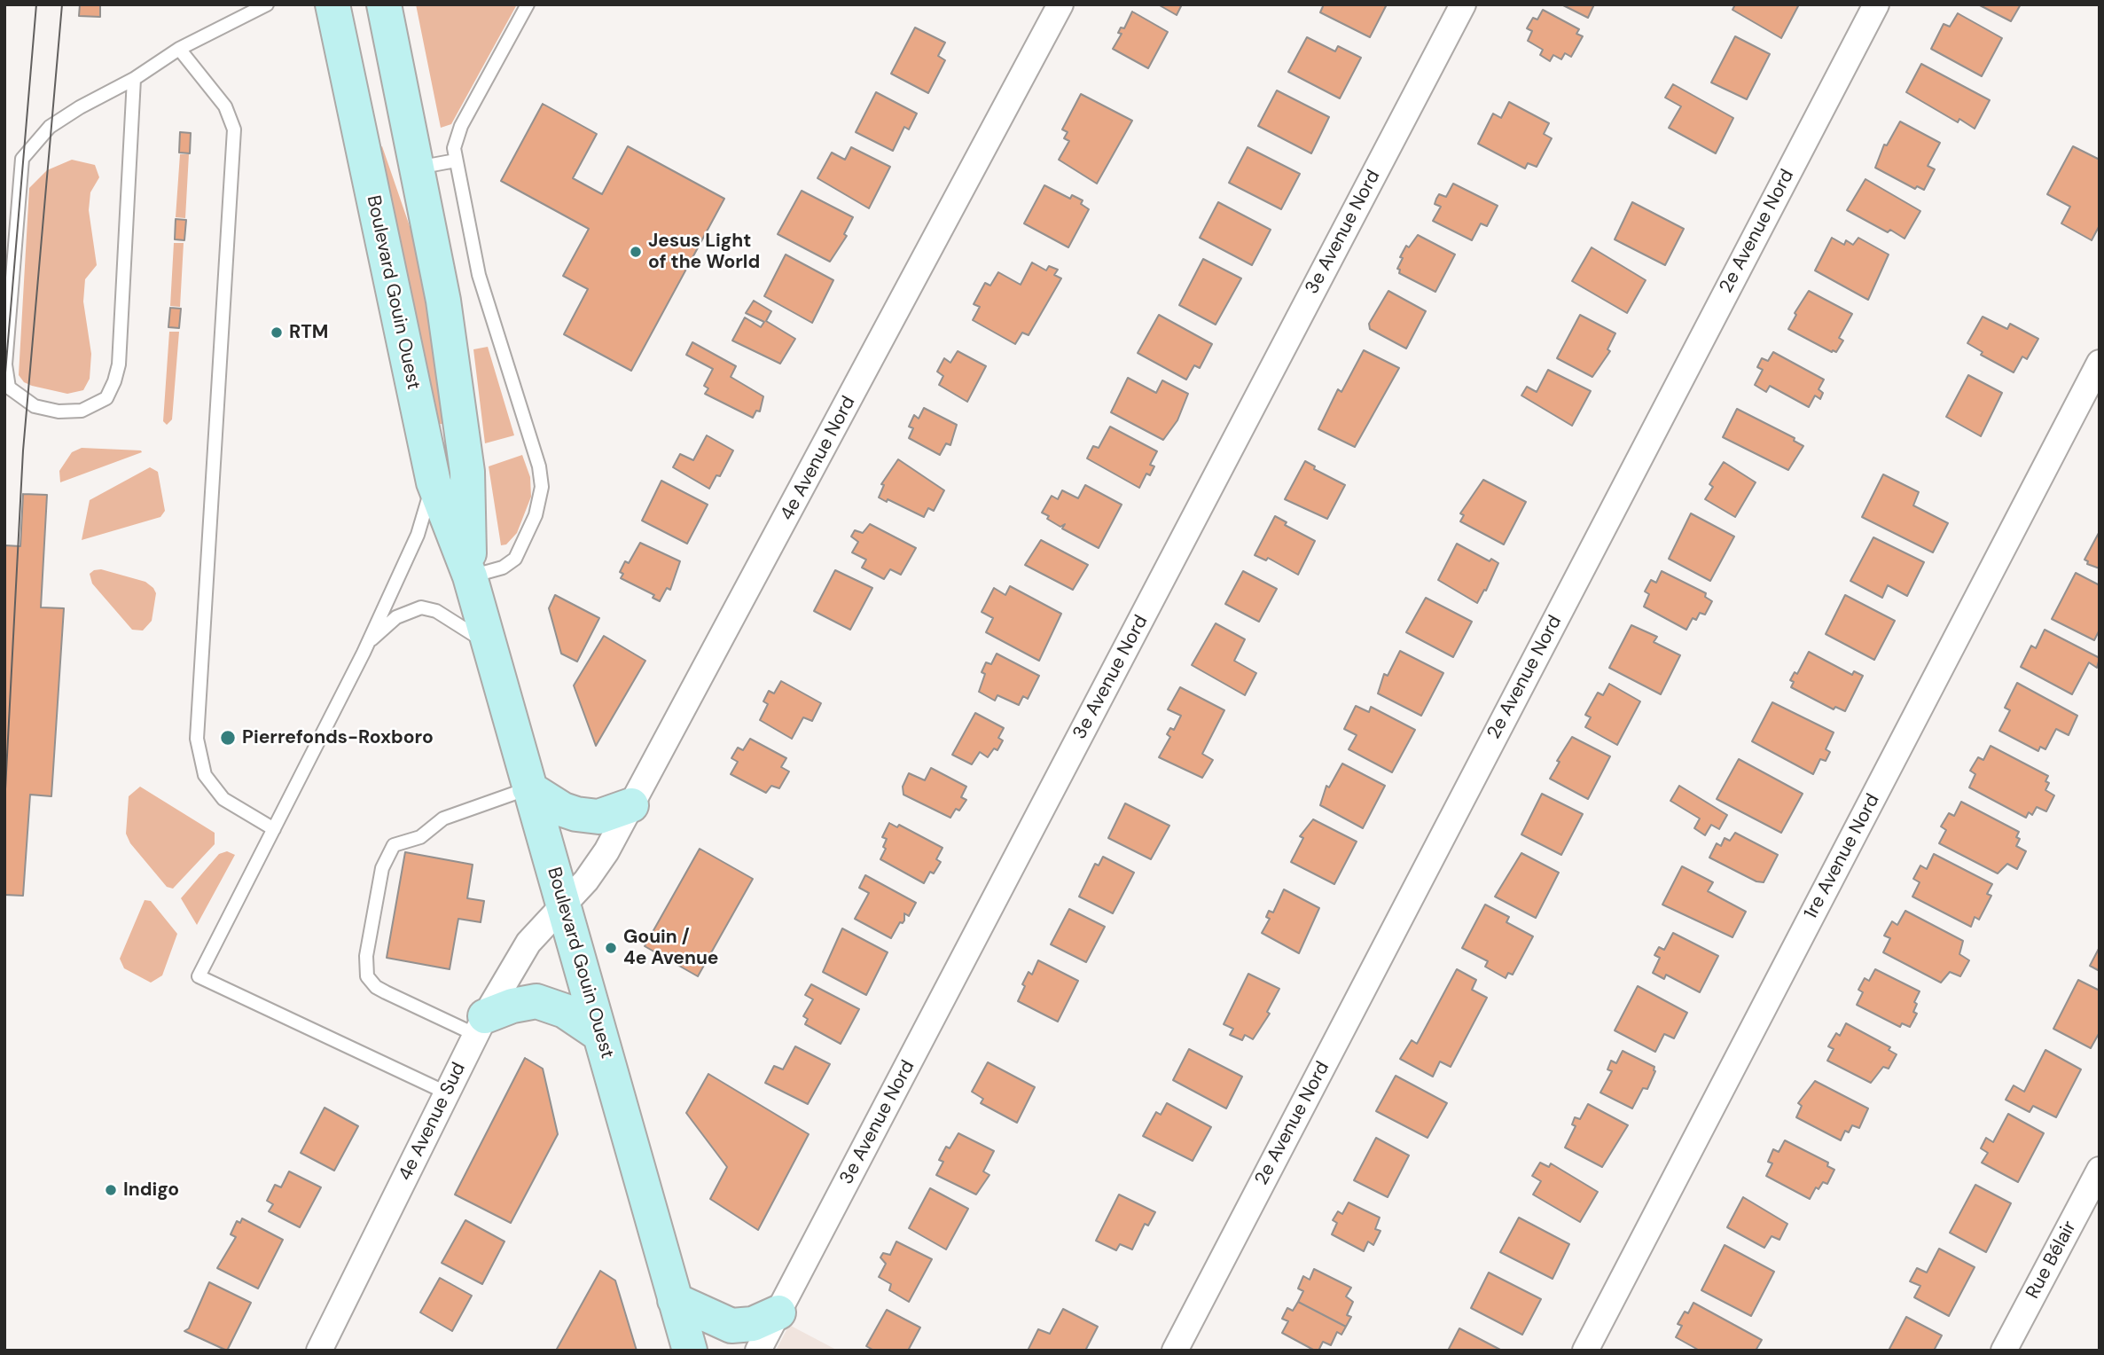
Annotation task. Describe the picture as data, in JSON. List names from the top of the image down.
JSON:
{
  "streets": {
    "main road": ["Boulevard Gouin Ouest"],
    "street": [
      "2e Avenue Nord",
      "3e Avenue Nord",
      "4e Avenue Nord",
      "1re Avenue Nord",
      "4e Avenue Sud",
      "Rue Bélair"
    ]
  },
  "crossings": [
    ["Boulevard Gouin Ouest", "4e Avenue Nord"],
    ["Boulevard Gouin Ouest", "4e Avenue Sud"],
    ["4e Avenue Nord", "4e Avenue Sud"]
  ],
  "places": [
    "Jesus Light of the World",
    "RTM",
    "Pierrefonds-Roxboro",
    "Gouin / 4e Avenue",
    "Indigo"
  ]
}
